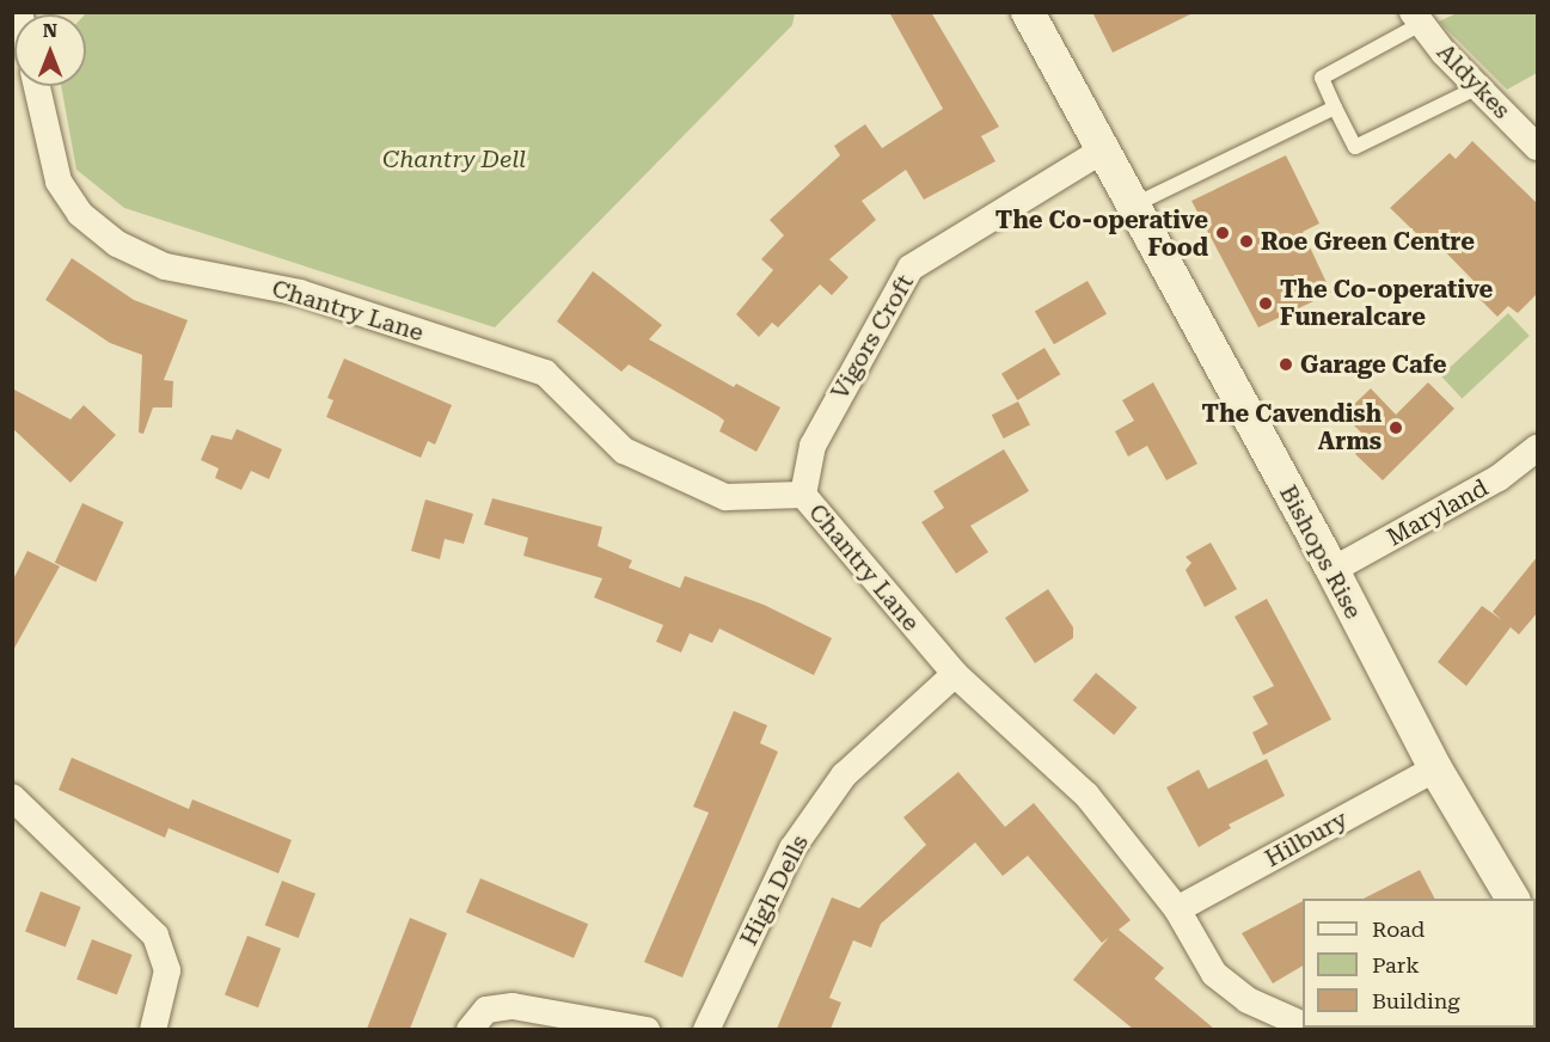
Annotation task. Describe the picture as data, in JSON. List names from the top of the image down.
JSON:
{
  "streets": {
    "street": [
      "Aldykes",
      "Chantry Lane",
      "Vigors Croft",
      "Maryland",
      "Bishops Rise",
      "Hilbury",
      "High Dells"
    ]
  },
  "crossings": [
    ["Chantry Lane", "Vigors Croft"],
    ["Chantry Lane", "Hilbury"],
    ["Chantry Lane", "High Dells"],
    ["Vigors Croft", "Bishops Rise"],
    ["Maryland", "Bishops Rise"],
    ["Bishops Rise", "Hilbury"]
  ],
  "parks": ["Chantry Dell"],
  "places": [
    "The Co-operative Food",
    "Roe Green Centre",
    "The Co-operative Funeralcare",
    "Garage Cafe",
    "The Cavendish Arms"
  ],
  "legend": ["Road", "Park", "Building"],
  "north": "top"
}
